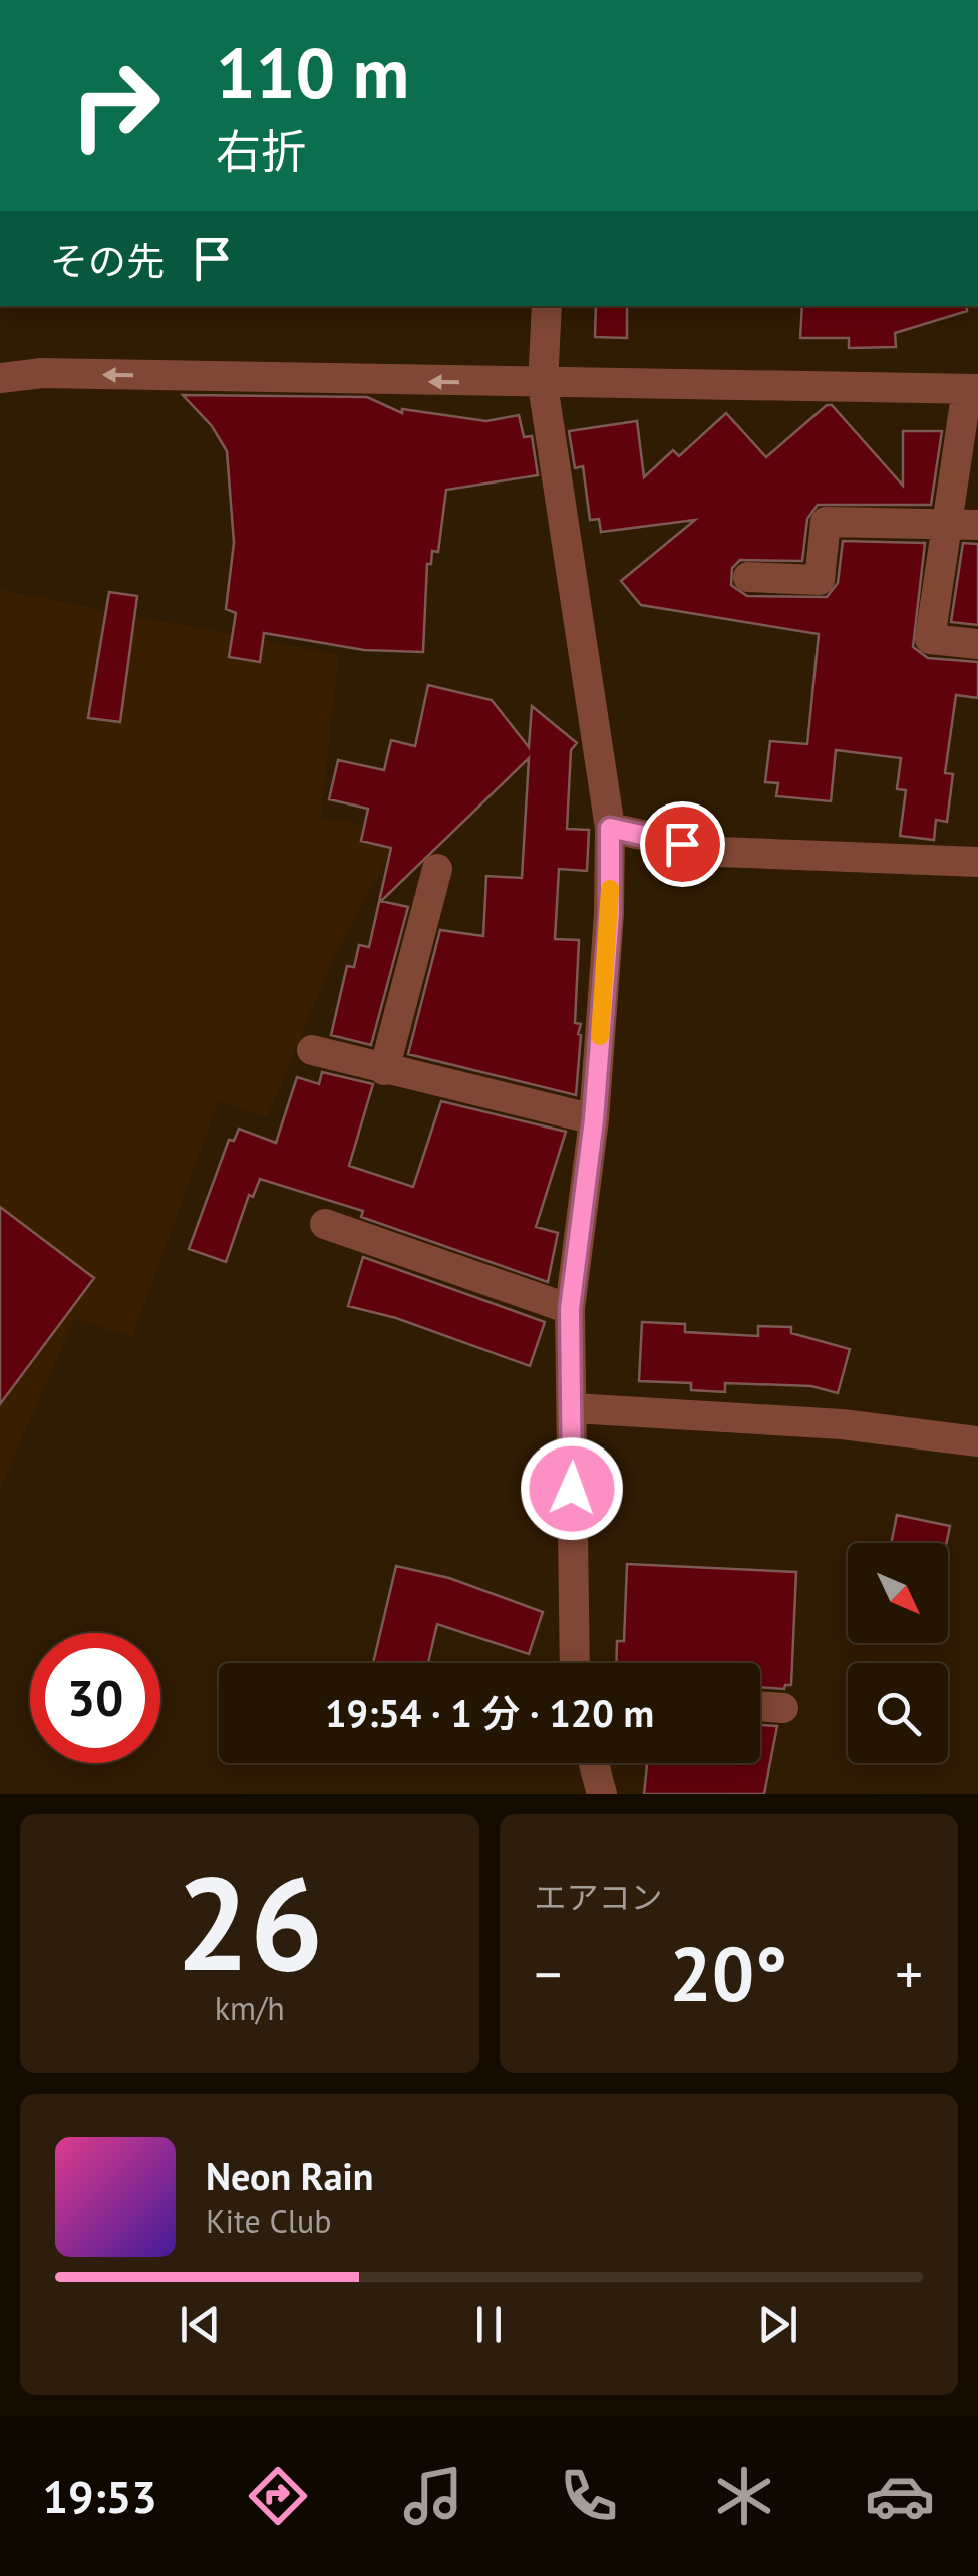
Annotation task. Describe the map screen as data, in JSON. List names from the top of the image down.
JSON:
{
  "north": "bottom right",
  "page": {
    "turn": ["110 m", "右折"],
    "then": "その先",
    "limit": "30",
    "trip": "19:54 · 1 分 · 120 m",
    "tile": [
      ["26", "km/h"],
      "エアコン"
    ],
    "heat": ["−", "20°", "+"],
    "song": ["Neon Rain", "Kite Club"],
    "tabs": "19:53"
  }
}
